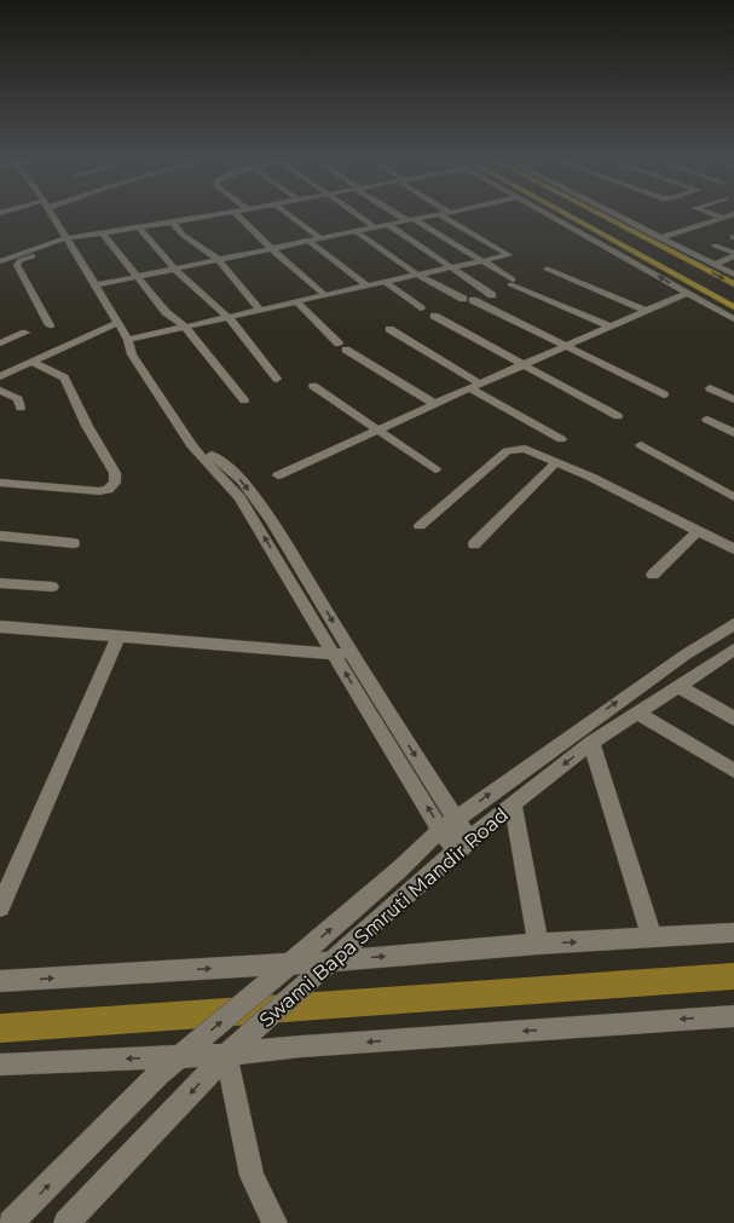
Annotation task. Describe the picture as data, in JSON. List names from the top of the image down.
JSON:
{
  "streets": {
    "street": ["Swami Bapa Smruti Mandir Road"]
  }
}
